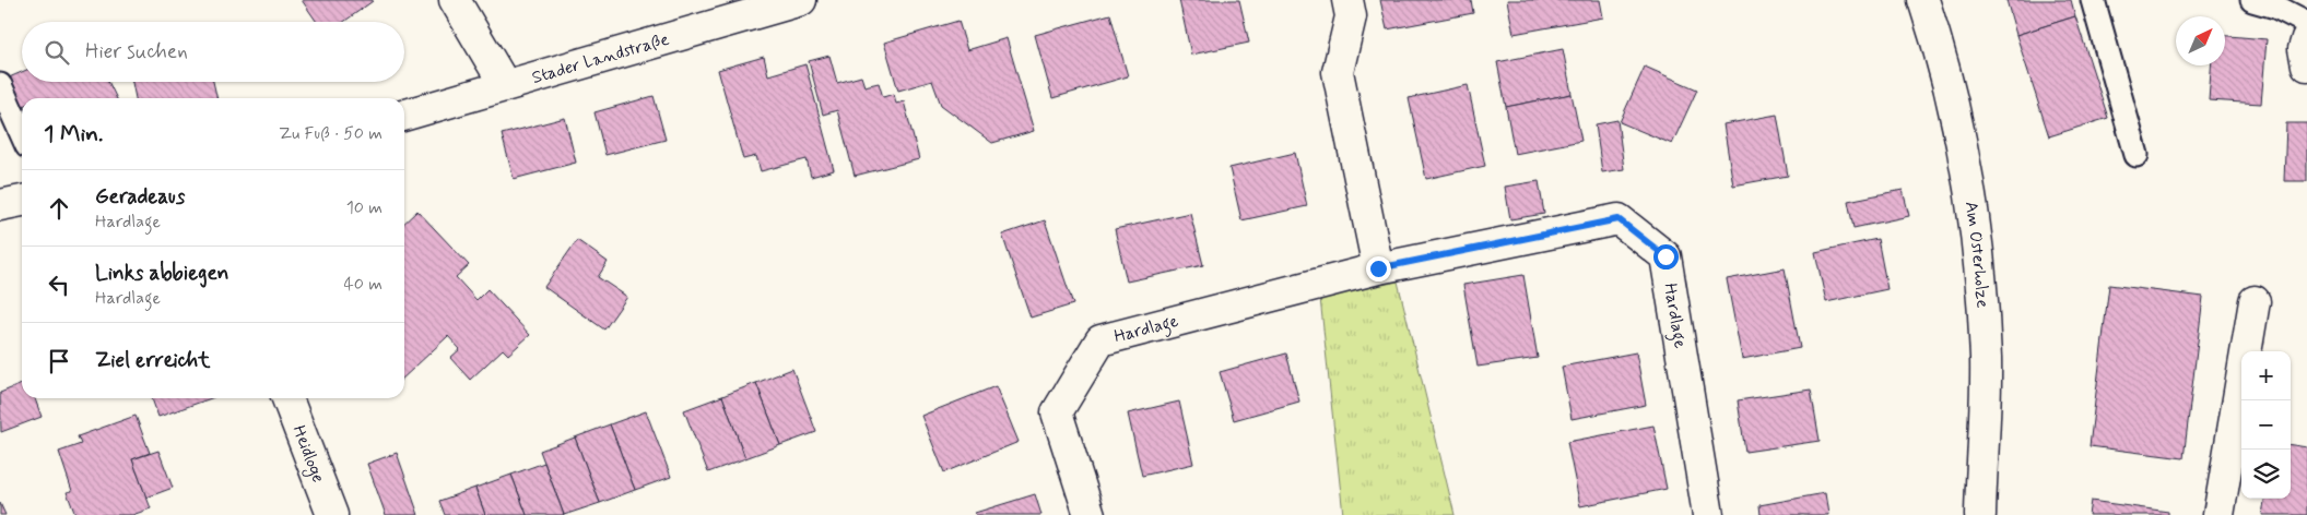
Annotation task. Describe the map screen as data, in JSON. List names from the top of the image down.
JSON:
{
  "streets": {
    "street": [
      "Stader Landstraße",
      "Am Osterholze",
      "Hardlage",
      "Heidloge"
    ]
  },
  "north": "top right",
  "page": {
    "search": "Hier suchen",
    "heading": ["1 Min.", "Zu Fuß · 50 m"],
    "list": [
      ["Geradeaus", "Hardlage", "10 m"],
      ["Links abbiegen", "Hardlage", "40 m"],
      "Ziel erreicht"
    ],
    "map_buttons": ["+", "−"]
  }
}
